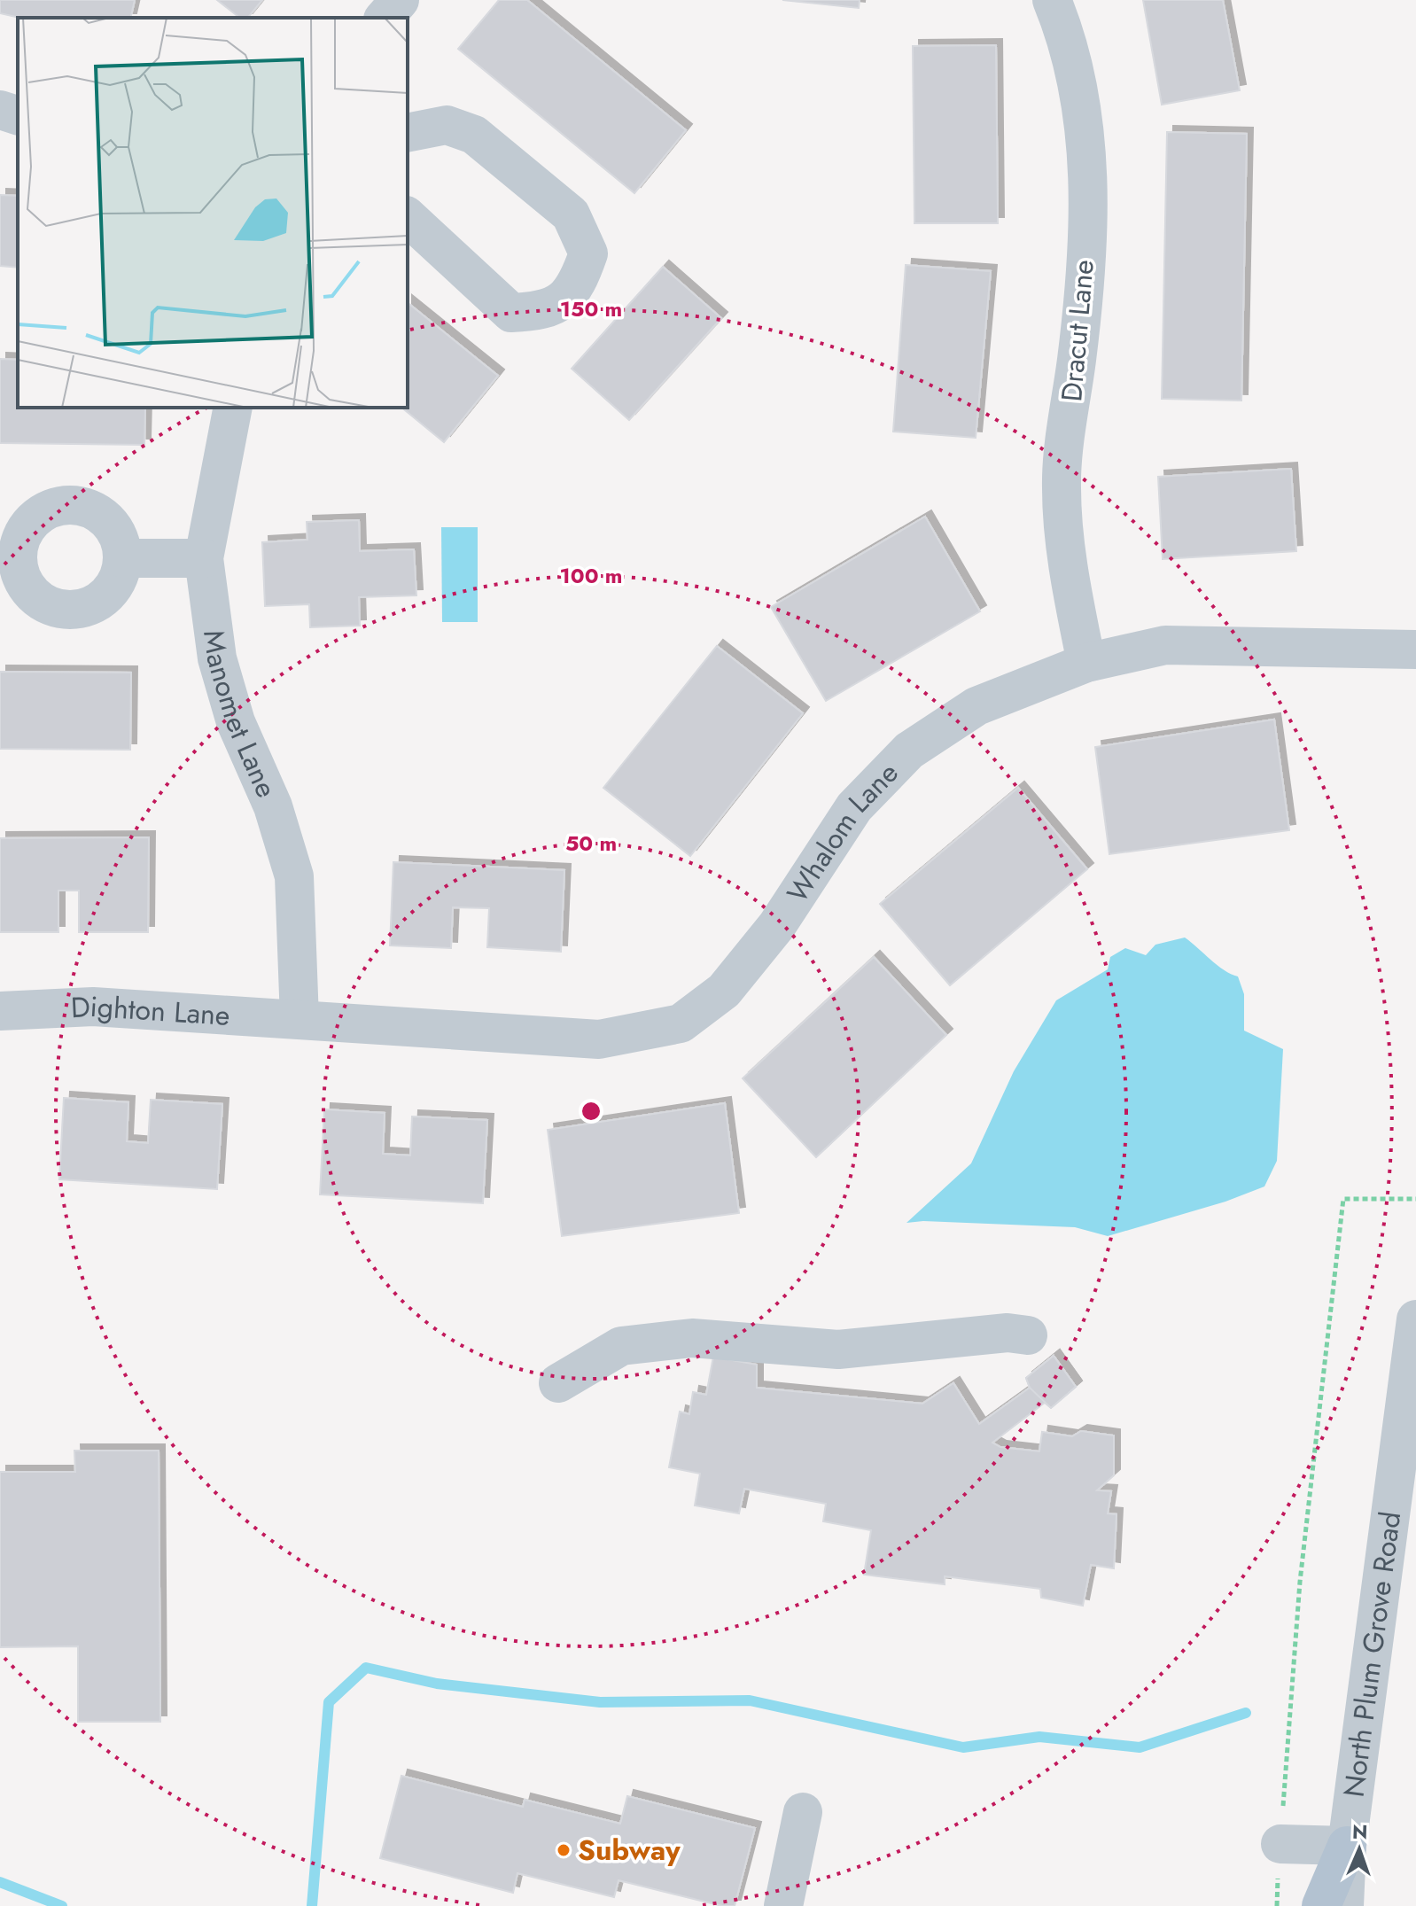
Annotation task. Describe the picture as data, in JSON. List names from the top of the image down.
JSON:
{
  "streets": {
    "street": [
      "Dracut Lane",
      "Manomet Lane",
      "Whalom Lane",
      "Dighton Lane",
      "North Plum Grove Road"
    ]
  },
  "crossings": [
    ["Dracut Lane", "Whalom Lane"],
    ["Manomet Lane", "Whalom Lane"],
    ["Manomet Lane", "Dighton Lane"],
    ["Whalom Lane", "Dighton Lane"]
  ],
  "places": ["Subway"],
  "north": "top",
  "rings": ["150 m", "100 m", "50 m"]
}
